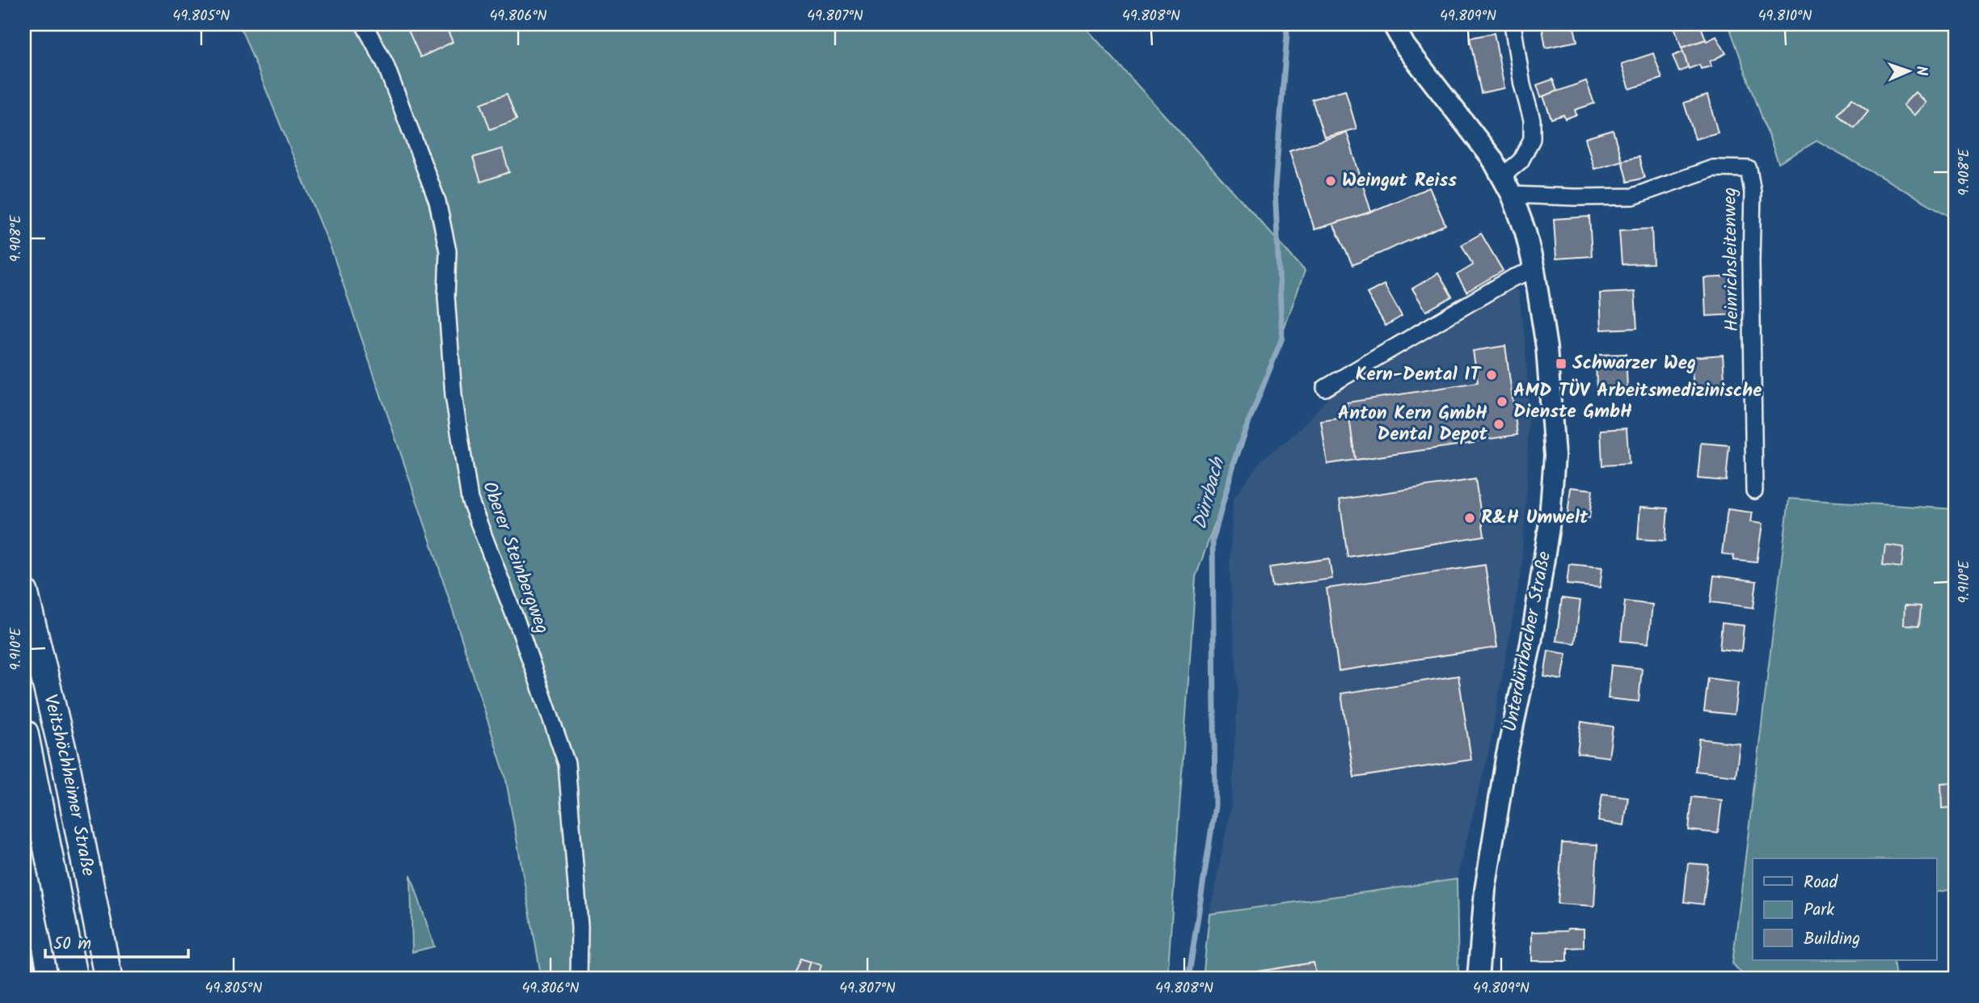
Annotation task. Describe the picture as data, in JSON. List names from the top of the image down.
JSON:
{
  "streets": {
    "highway": ["Veitshöchheimer Straße"],
    "street": ["Heinrichsleitenweg", "Oberer Steinbergweg", "Unterdürrbacher Straße"]
  },
  "crossings": [
    ["Heinrichsleitenweg", "Unterdürrbacher Straße"]
  ],
  "water": ["Dürrbach"],
  "places": {
    "other": [
      "Weingut Reiss",
      "Kern-Dental IT",
      "AMD TÜV Arbeitsmedizinische Dienste GmbH",
      "Anton Kern GmbH Dental Depot",
      "R&H Umwelt"
    ],
    "transit": ["Schwarzer Weg"]
  },
  "legend": ["Road", "Park", "Building"],
  "scale_bar": "50 m",
  "north": "right",
  "coordinates": [
    "49.805°N",
    "49.806°N",
    "49.807°N",
    "49.808°N",
    "49.809°N",
    "49.810°N",
    "9.908°E",
    "9.910°E"
  ]
}
